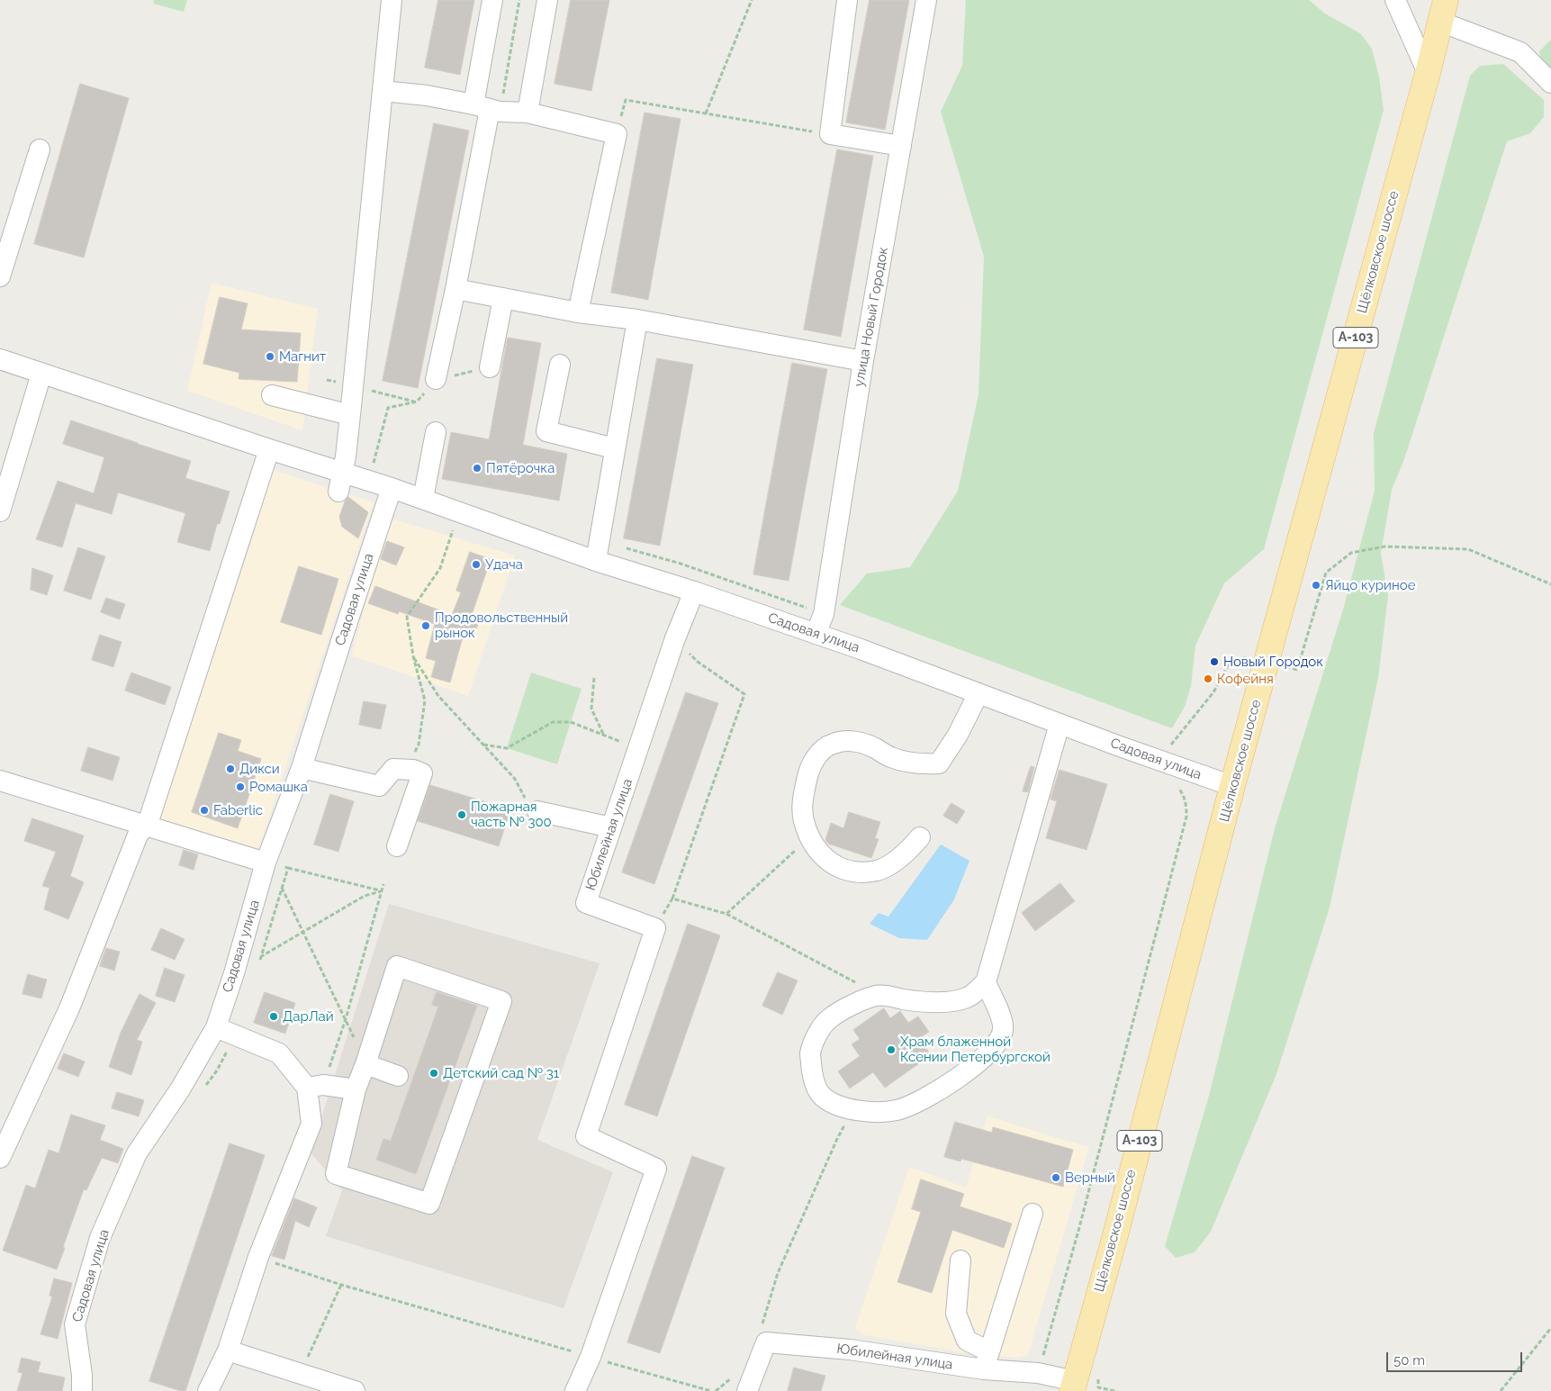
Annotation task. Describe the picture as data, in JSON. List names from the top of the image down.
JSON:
{
  "streets": {
    "main road": ["Щёлковское шоссе", "А-103"],
    "street": ["улица Новый Городок", "Садовая улица", "Юбилейная улица"]
  },
  "crossings": [
    ["Щёлковское шоссе", "Садовая улица"],
    ["Щёлковское шоссе", "Юбилейная улица"],
    ["улица Новый Городок", "Садовая улица"],
    ["Садовая улица", "Юбилейная улица"]
  ],
  "places": [
    "Магнит",
    "Пятёрочка",
    "Удача",
    "Яйцо куриное",
    "Продовольственный рынок",
    "Новый Городок",
    "Кофейня",
    "Дикси",
    "Ромашка",
    "Faberlic",
    "Пожарная часть № 300",
    "ДарЛай",
    "Храм блаженной Ксении Петербургской",
    "Детский сад № 31",
    "Верный"
  ],
  "scale_bar": "50 m"
}
